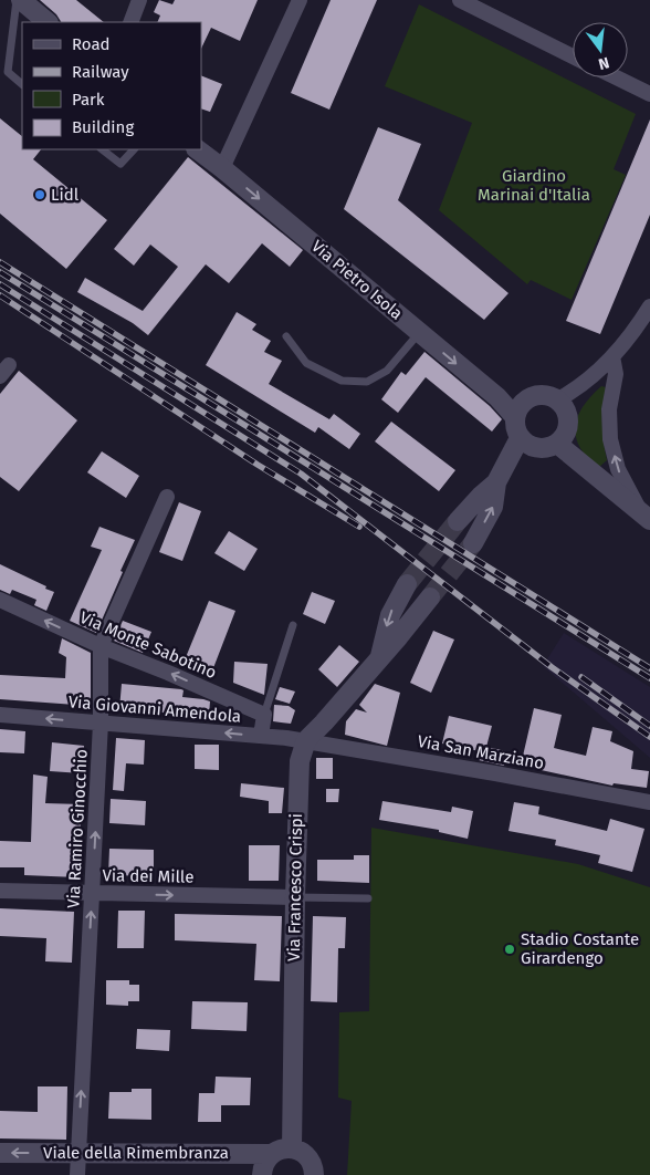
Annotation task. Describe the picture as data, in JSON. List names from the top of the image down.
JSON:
{
  "streets": {
    "street": [
      "Via Pietro Isola",
      "Via Monte Sabotino",
      "Via Giovanni Amendola",
      "Via San Marziano",
      "Via Ramiro Ginocchio",
      "Via dei Mille",
      "Via Francesco Crispi",
      "Viale della Rimembranza"
    ]
  },
  "crossings": [
    ["Via Monte Sabotino", "Via Ramiro Ginocchio"],
    ["Via Giovanni Amendola", "Via San Marziano"],
    ["Via Giovanni Amendola", "Via Ramiro Ginocchio"],
    ["Via Giovanni Amendola", "Via Francesco Crispi"],
    ["Via San Marziano", "Via Francesco Crispi"],
    ["Via Ramiro Ginocchio", "Via dei Mille"],
    ["Via Ramiro Ginocchio", "Viale della Rimembranza"],
    ["Via dei Mille", "Via Francesco Crispi"],
    ["Via Francesco Crispi", "Viale della Rimembranza"]
  ],
  "one_way": [
    "Via Pietro Isola",
    "Via Monte Sabotino",
    "Via Giovanni Amendola",
    "Via Ramiro Ginocchio",
    "Via dei Mille"
  ],
  "parks": ["Giardino Marinai d'Italia"],
  "places": ["Lidl", "Stadio Costante Girardengo"],
  "legend": [
    "Road",
    "Railway",
    "Park",
    "Building"
  ],
  "north": "bottom"
}
